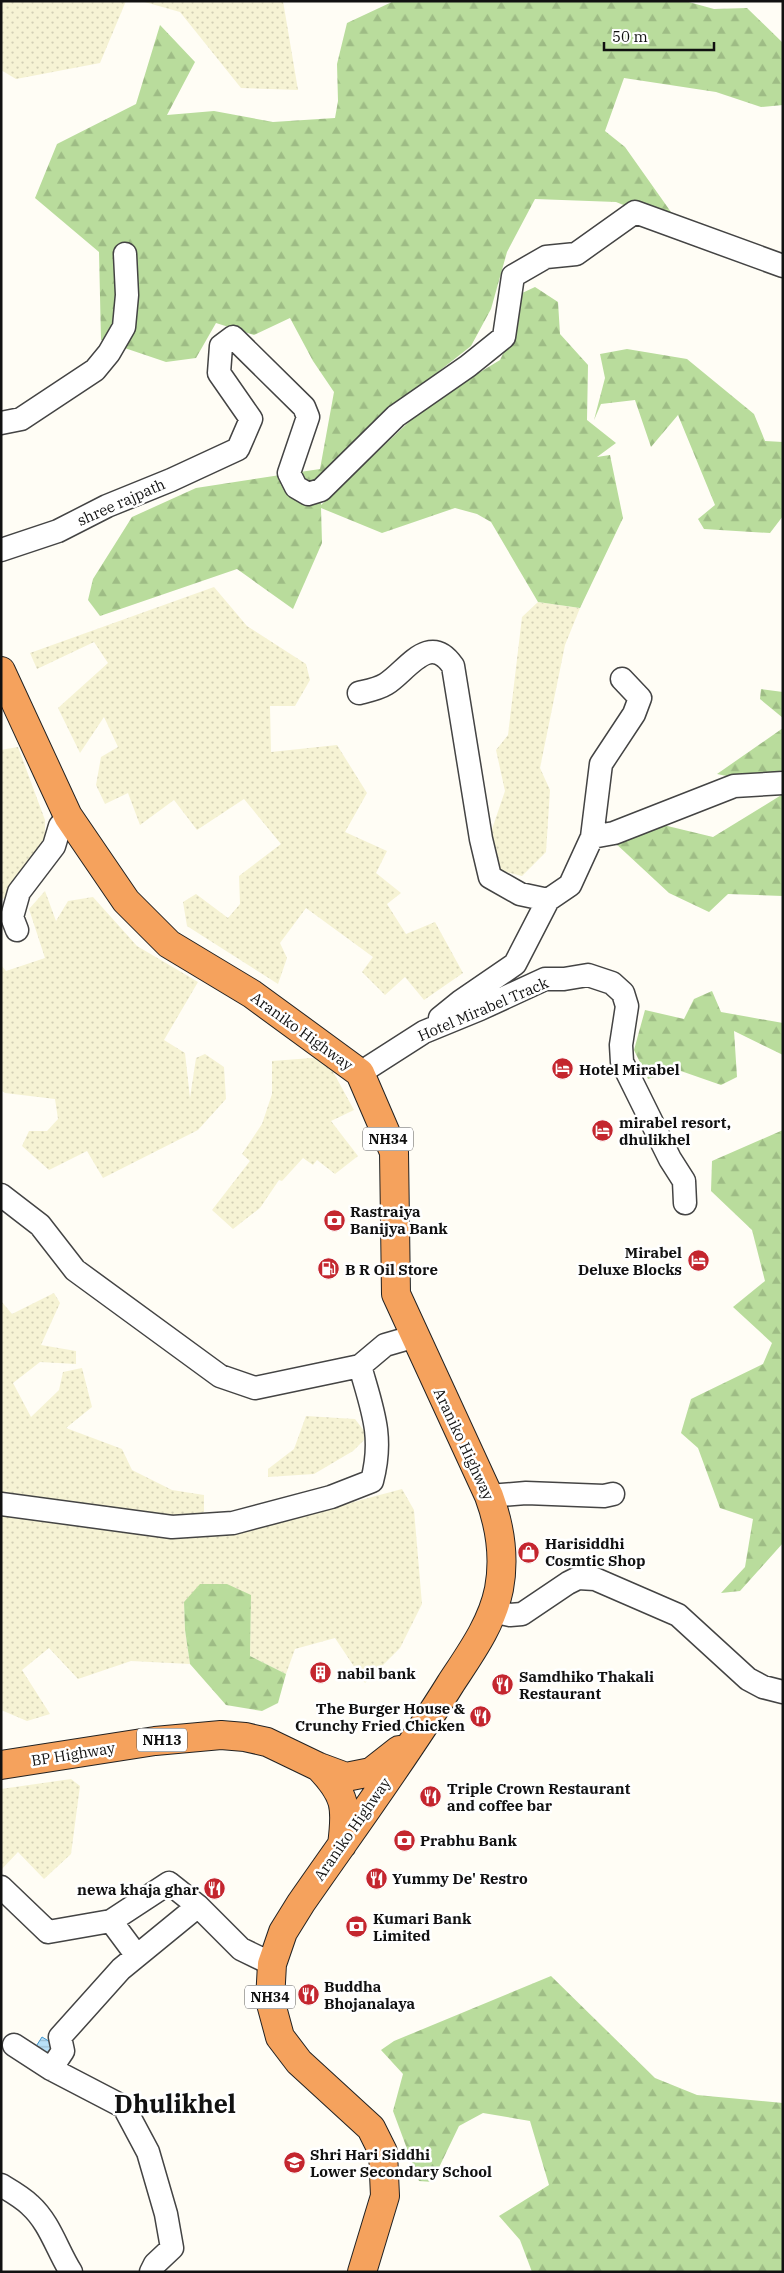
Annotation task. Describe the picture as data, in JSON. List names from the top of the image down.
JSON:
{
  "streets": {
    "highway": [
      "Araniko Highway",
      "NH34",
      "NH13",
      "BP Highway"
    ],
    "street": ["shree rajpath", "Hotel Mirabel Track"]
  },
  "crossings": [
    ["Hotel Mirabel Track", "Araniko Highway"],
    ["Araniko Highway", "BP Highway"]
  ],
  "districts": ["Dhulikhel"],
  "places": {
    "hotel": ["Hotel Mirabel", "mirabel resort, dhulikhel", "Mirabel Deluxe Blocks"],
    "bank": ["Rastraiya Banijya Bank", "Prabhu Bank", "Kumari Bank Limited"],
    "fuel station": ["B R Oil Store"],
    "shop": ["Harisiddhi Cosmtic Shop"],
    "building": ["nabil bank"],
    "restaurant": [
      "Samdhiko Thakali Restaurant",
      "The Burger House & Crunchy Fried Chicken",
      "Triple Crown Restaurant and coffee bar",
      "Yummy De' Restro",
      "newa khaja ghar",
      "Buddha Bhojanalaya"
    ],
    "school or university": ["Shri Hari Siddhi Lower Secondary School"]
  },
  "scale_bar": "50 m"
}
